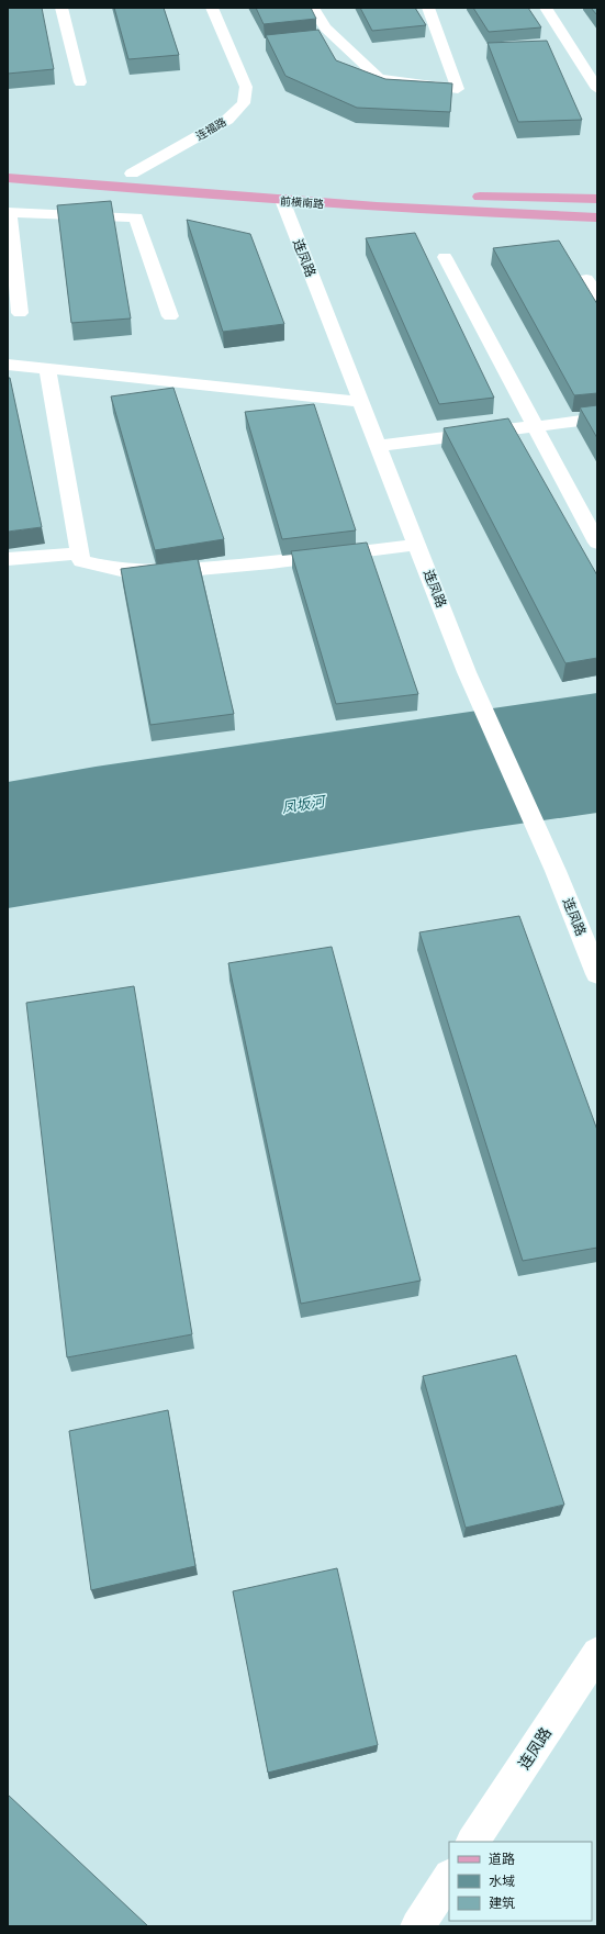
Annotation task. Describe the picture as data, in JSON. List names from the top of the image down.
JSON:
{
  "streets": {
    "main road": ["前横南路"],
    "street": ["连福路", "连凤路"]
  },
  "crossings": [
    ["前横南路", "连凤路"]
  ],
  "water": ["凤坂河"],
  "legend": ["道路", "水域", "建筑"]
}
